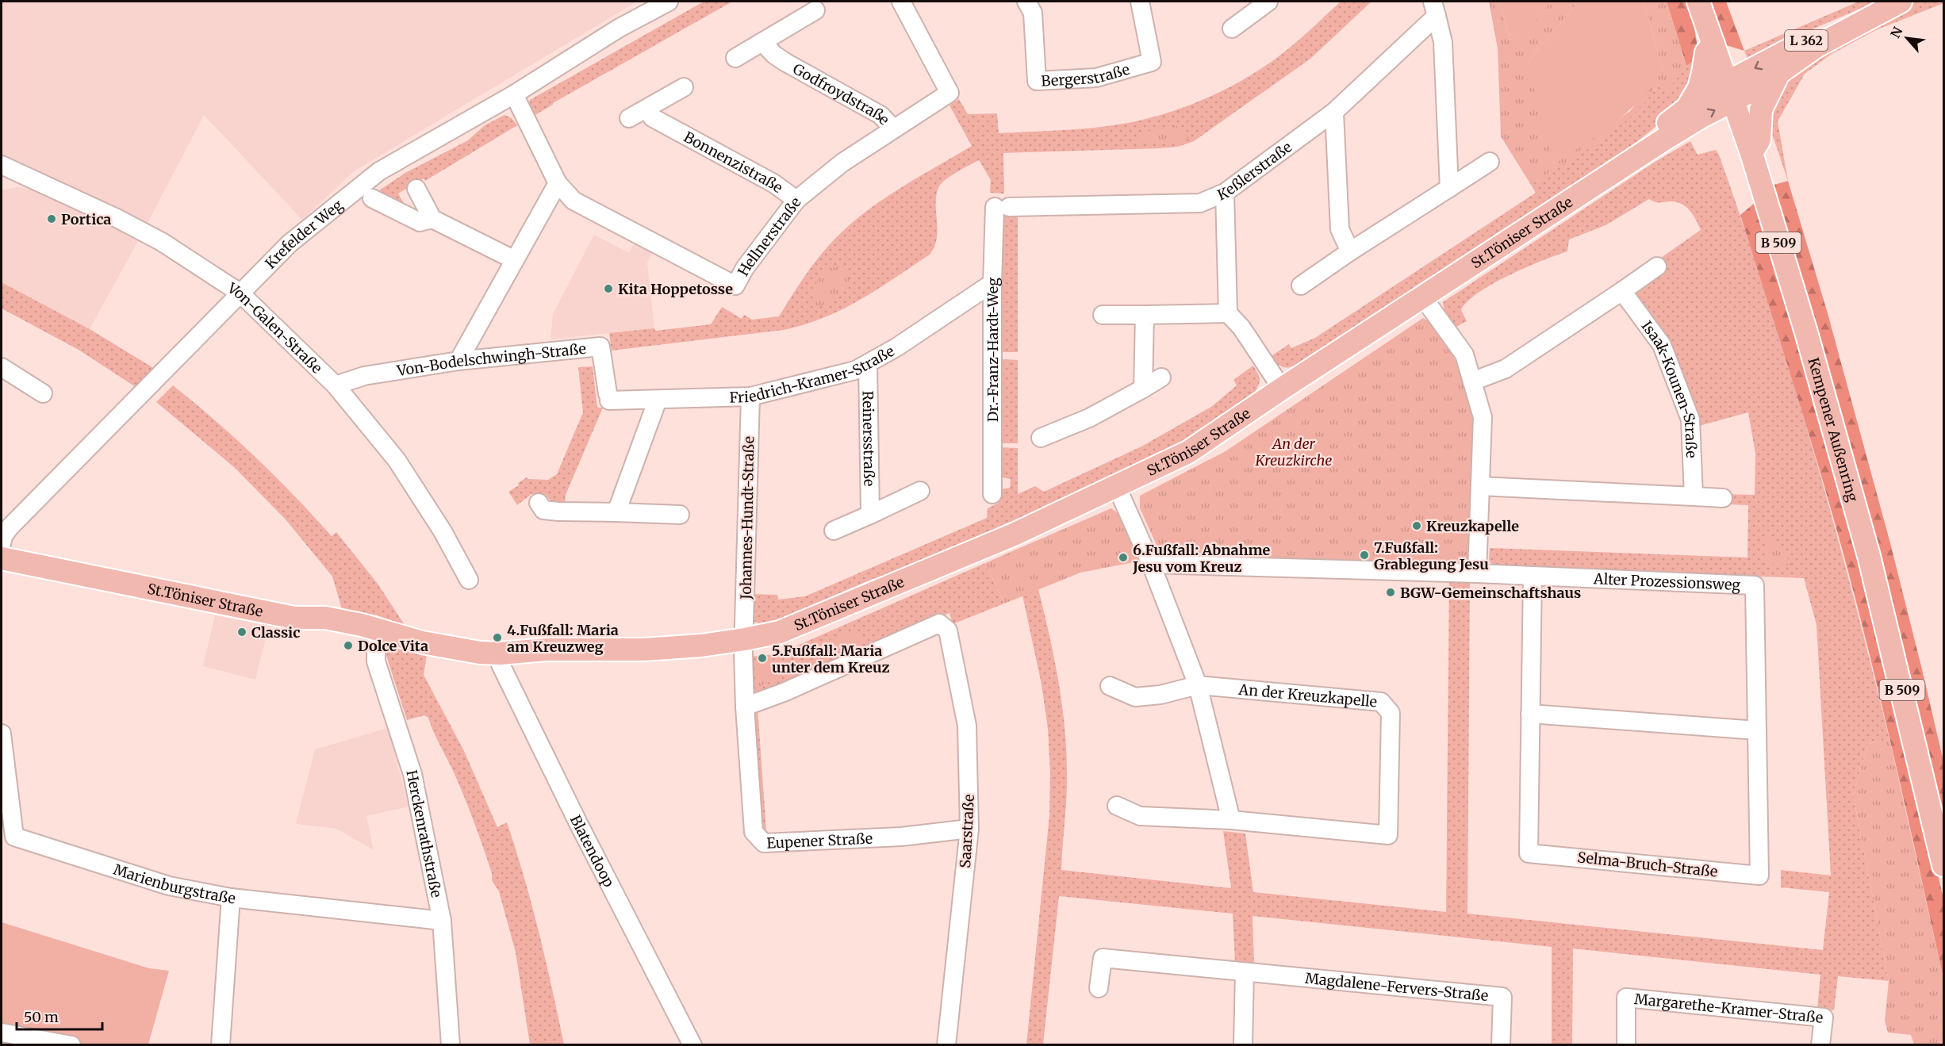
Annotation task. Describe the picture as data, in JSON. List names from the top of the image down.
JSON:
{
  "streets": {
    "main road": [
      "L 362",
      "St.Töniser Straße",
      "B 509",
      "Kempener Außenring"
    ],
    "street": [
      "Bergerstraße",
      "Godfroydstraße",
      "Bonnenzistraße",
      "Keßlerstraße",
      "Krefelder Weg",
      "Hellnerstraße",
      "Von-Galen-Straße",
      "Dr.-Franz-Hardt-Weg",
      "Von-Bodelschwingh-Straße",
      "Friedrich-Kramer-Straße",
      "Isaak-Kounen-Straße",
      "Reinersstraße",
      "Johannes-Hundt-Straße",
      "Alter Prozessionsweg",
      "An der Kreuzkapelle",
      "Saarstraße",
      "Herckenrathstraße",
      "Eupener Straße",
      "Blatendoop",
      "Selma-Bruch-Straße",
      "Marienburgstraße",
      "Magdalene-Fervers-Straße",
      "Margarethe-Kramer-Straße"
    ]
  },
  "crossings": [
    ["Godfroydstraße", "Hellnerstraße"],
    ["Bonnenzistraße", "Hellnerstraße"],
    ["Keßlerstraße", "Dr.-Franz-Hardt-Weg"],
    ["St.Töniser Straße", "Kempener Außenring"],
    ["St.Töniser Straße", "Johannes-Hundt-Straße"],
    ["St.Töniser Straße", "Herckenrathstraße"],
    ["St.Töniser Straße", "Eupener Straße"],
    ["St.Töniser Straße", "Blatendoop"],
    ["Krefelder Weg", "Hellnerstraße"],
    ["Krefelder Weg", "Von-Galen-Straße"],
    ["Von-Galen-Straße", "Von-Bodelschwingh-Straße"],
    ["Dr.-Franz-Hardt-Weg", "Friedrich-Kramer-Straße"],
    ["Von-Bodelschwingh-Straße", "Friedrich-Kramer-Straße"],
    ["Friedrich-Kramer-Straße", "Reinersstraße"],
    ["Friedrich-Kramer-Straße", "Johannes-Hundt-Straße"],
    ["Johannes-Hundt-Straße", "Eupener Straße"],
    ["Alter Prozessionsweg", "Selma-Bruch-Straße"],
    ["Saarstraße", "Eupener Straße"],
    ["Herckenrathstraße", "Marienburgstraße"]
  ],
  "parks": ["An der Kreuzkirche"],
  "places": [
    "Portica",
    "Kita Hoppetosse",
    "Kreuzkapelle",
    "7.Fußfall: Grablegung Jesu",
    "6.Fußfall: Abnahme Jesu vom Kreuz",
    "BGW-Gemeinschaftshaus",
    "Classic",
    "4.Fußfall: Maria am Kreuzweg",
    "Dolce Vita",
    "5.Fußfall: Maria unter dem Kreuz"
  ],
  "scale_bar": "50 m",
  "north": "top left"
}
